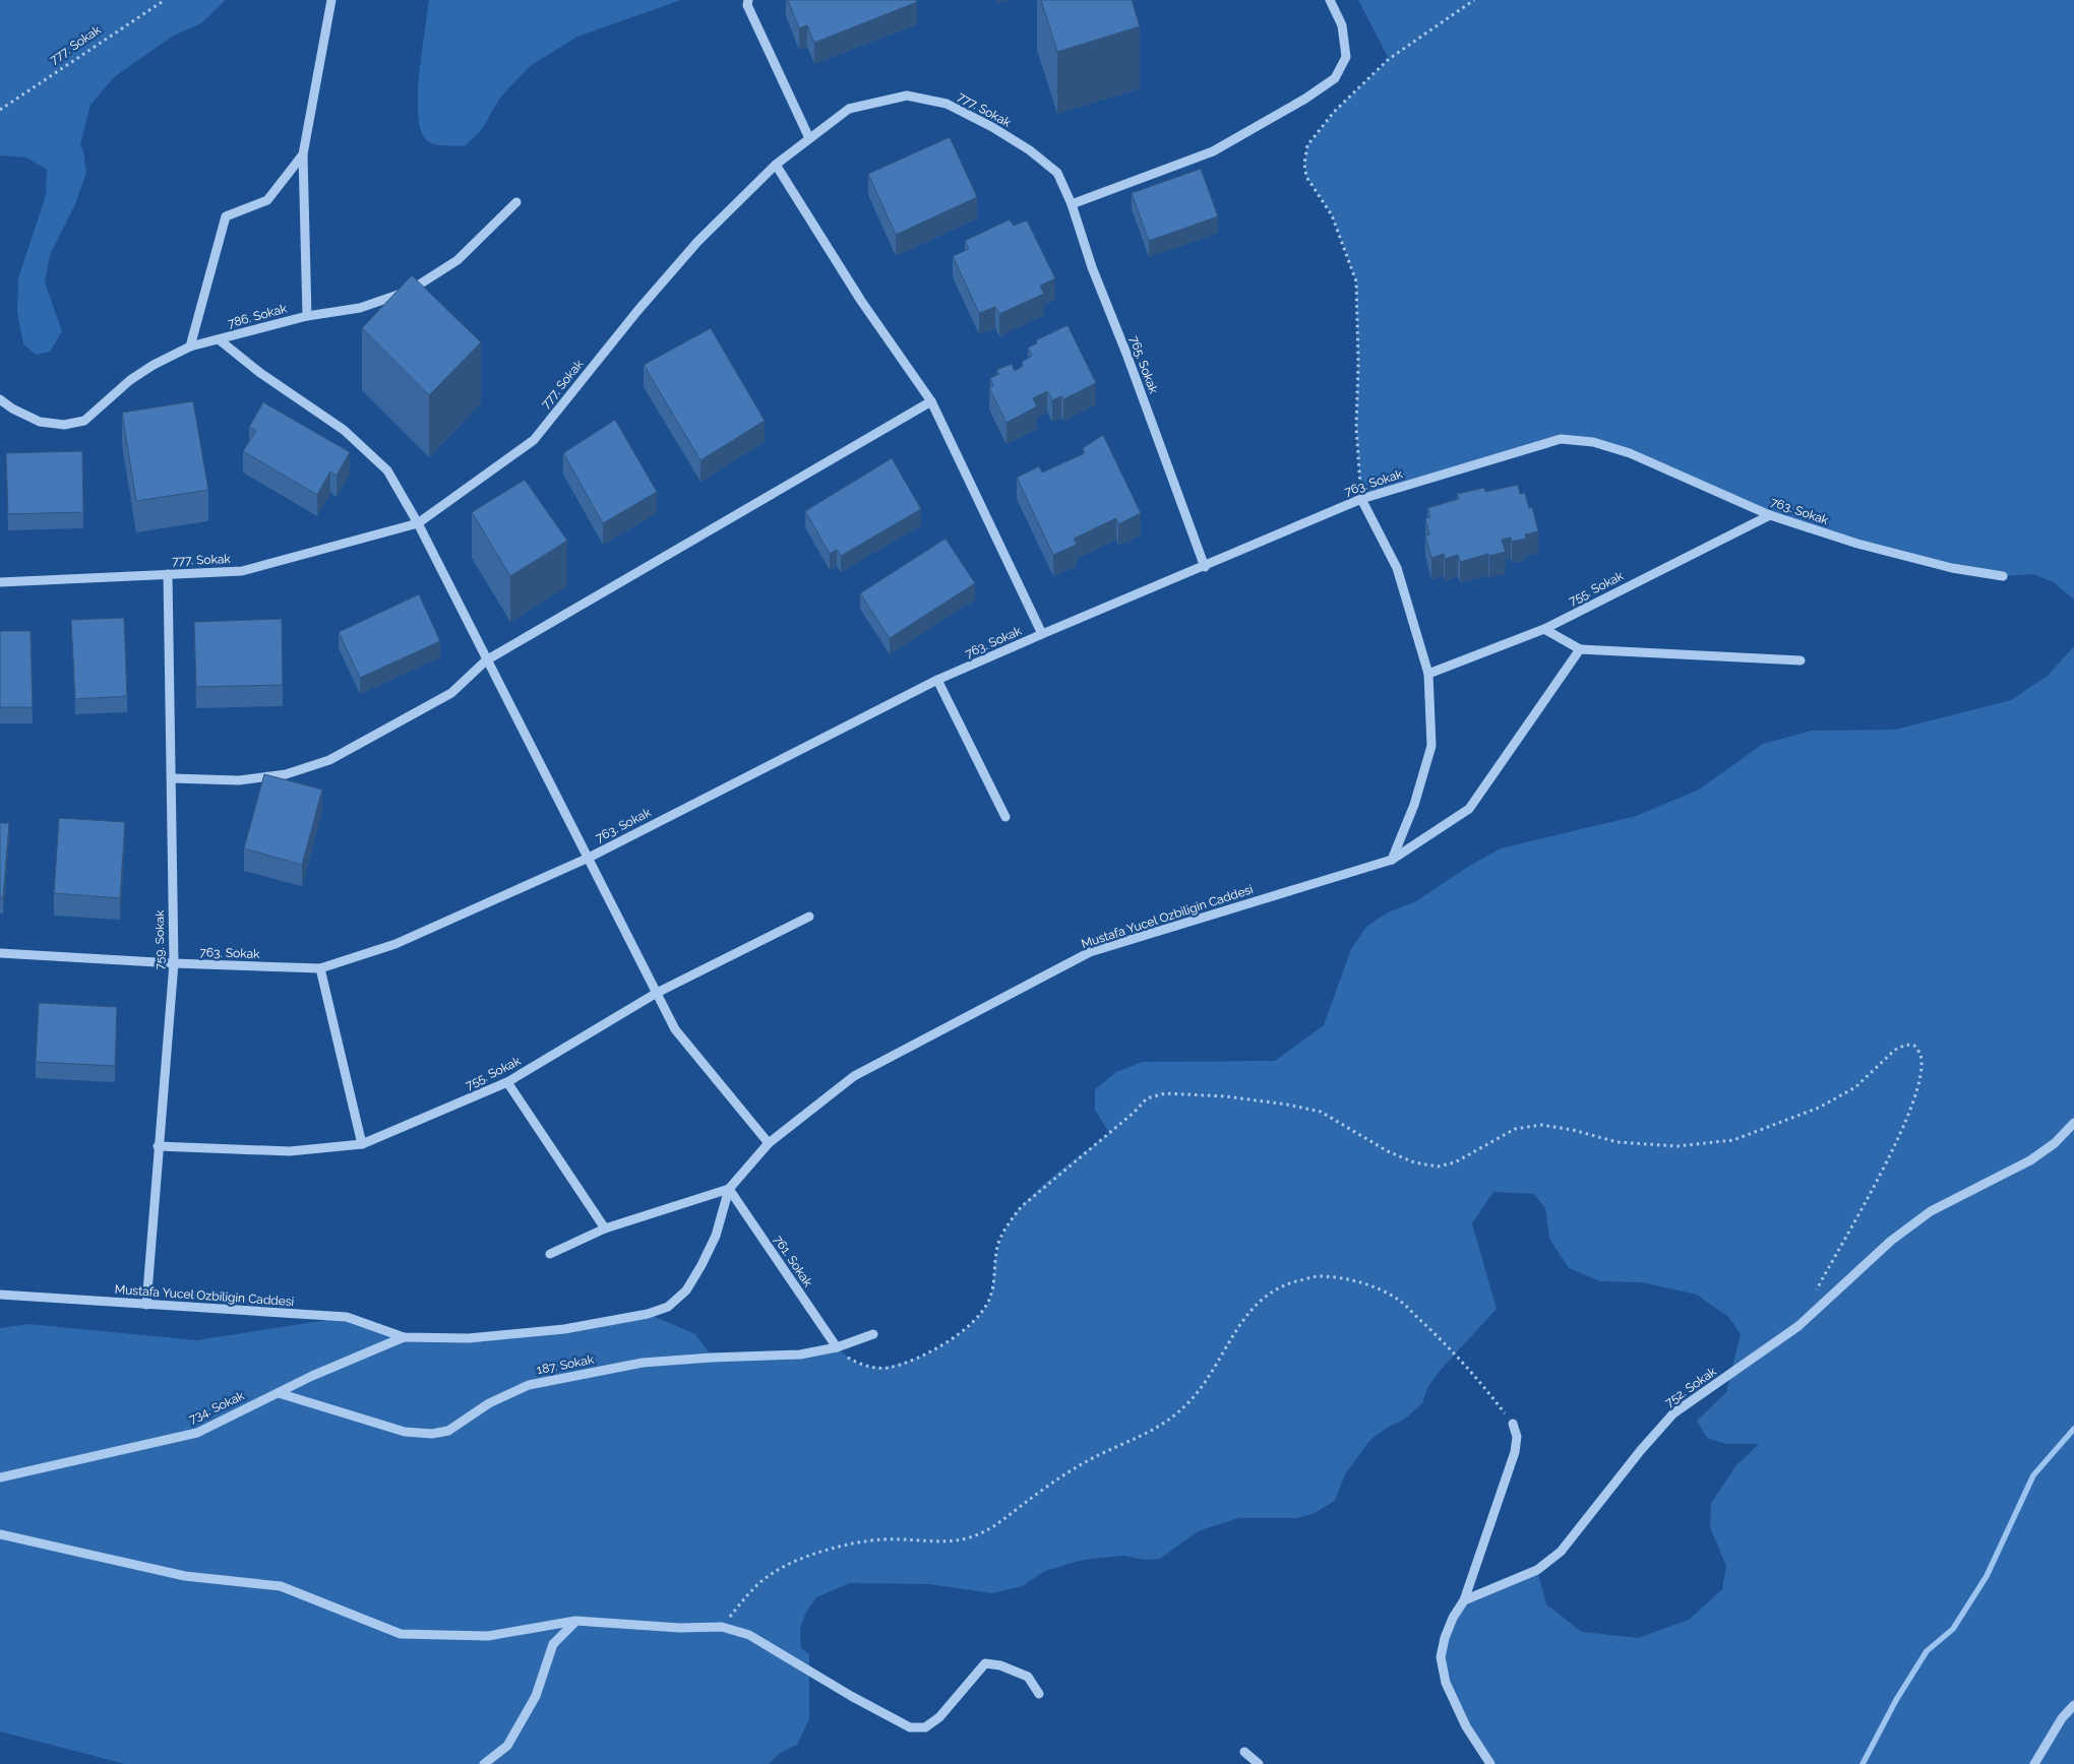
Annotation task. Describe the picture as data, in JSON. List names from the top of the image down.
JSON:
{
  "streets": {
    "street": [
      "777. Sokak",
      "786. Sokak",
      "765. Sokak",
      "763. Sokak",
      "755. Sokak",
      "Mustafa Yucel Ozbiligin Caddesi",
      "759. Sokak",
      "761. Sokak",
      "187. Sokak",
      "752. Sokak",
      "734. Sokak"
    ]
  },
  "crossings": [
    ["777. Sokak", "765. Sokak"],
    ["777. Sokak", "759. Sokak"],
    ["765. Sokak", "763. Sokak"],
    ["763. Sokak", "755. Sokak"],
    ["763. Sokak", "759. Sokak"],
    ["755. Sokak", "759. Sokak"],
    ["Mustafa Yucel Ozbiligin Caddesi", "759. Sokak"],
    ["Mustafa Yucel Ozbiligin Caddesi", "761. Sokak"],
    ["Mustafa Yucel Ozbiligin Caddesi", "734. Sokak"],
    ["761. Sokak", "187. Sokak"],
    ["187. Sokak", "734. Sokak"]
  ]
}
